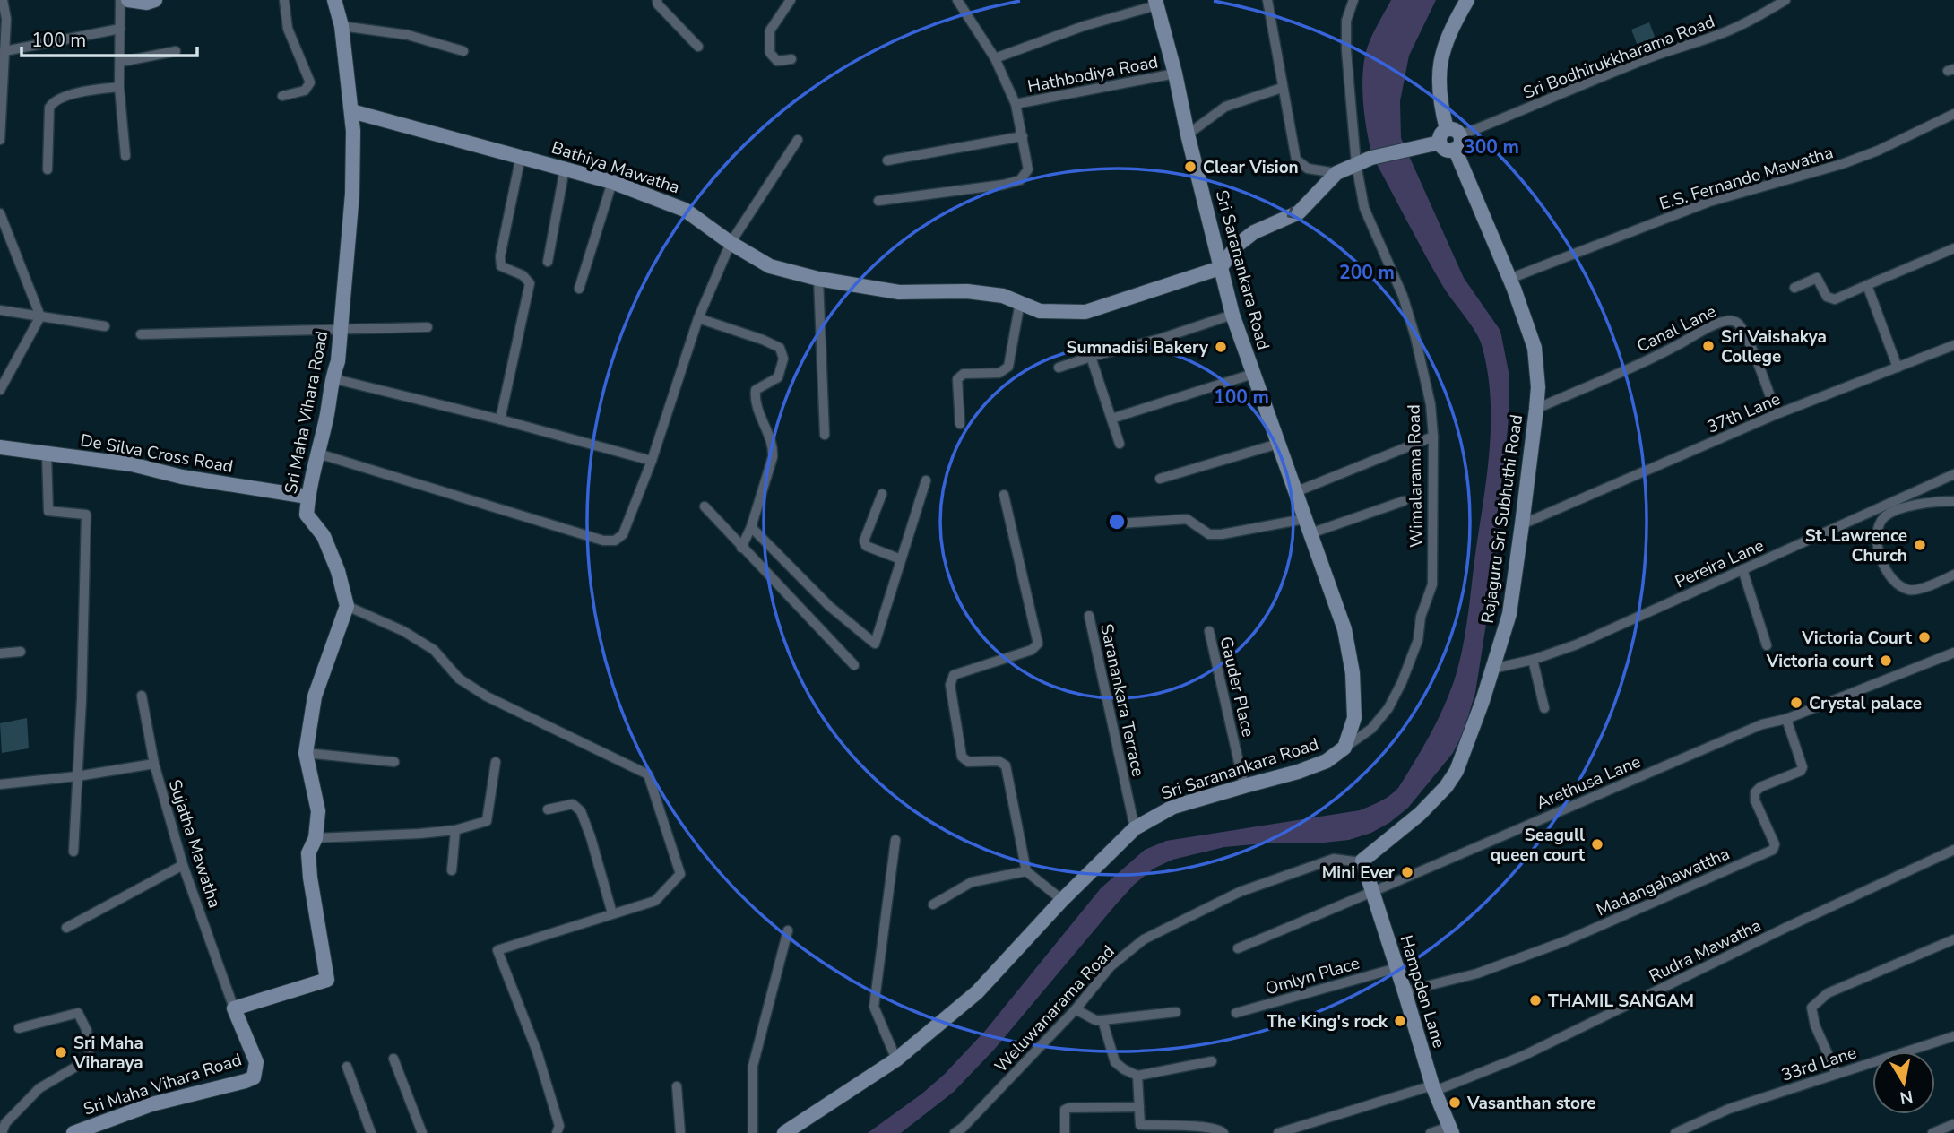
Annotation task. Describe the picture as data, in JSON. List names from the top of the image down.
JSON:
{
  "streets": {
    "street": [
      "Sri Bodhirukkharama Road",
      "Hathbodiya Road",
      "Bathiya Mawatha",
      "E.S. Fernando Mawatha",
      "Sri Saranankara Road",
      "Canal Lane",
      "Sri Maha Vihara Road",
      "37th Lane",
      "De Silva Cross Road",
      "Wimalarama Road",
      "Rajaguru Sri Subhuthi Road",
      "Pereira Lane",
      "Gauder Place",
      "Saranankara Terrace",
      "Arethusa Lane",
      "Sujatha Mawatha",
      "Madangahawattha",
      "Rudra Mawatha",
      "Omlyn Place",
      "Hampden Lane",
      "Weluwanarama Road",
      "33rd Lane"
    ]
  },
  "crossings": [
    ["Sri Bodhirukkharama Road", "Rajaguru Sri Subhuthi Road"],
    ["Hathbodiya Road", "Sri Saranankara Road"],
    ["Bathiya Mawatha", "Sri Saranankara Road"],
    ["Bathiya Mawatha", "Sri Maha Vihara Road"],
    ["E.S. Fernando Mawatha", "Rajaguru Sri Subhuthi Road"],
    ["Sri Saranankara Road", "Wimalarama Road"],
    ["Sri Saranankara Road", "Gauder Place"],
    ["Sri Saranankara Road", "Saranankara Terrace"],
    ["Canal Lane", "37th Lane"],
    ["Canal Lane", "Rajaguru Sri Subhuthi Road"],
    ["Sri Maha Vihara Road", "De Silva Cross Road"],
    ["Sri Maha Vihara Road", "Sujatha Mawatha"],
    ["37th Lane", "Rajaguru Sri Subhuthi Road"],
    ["Rajaguru Sri Subhuthi Road", "Pereira Lane"],
    ["Rajaguru Sri Subhuthi Road", "Hampden Lane"],
    ["Rajaguru Sri Subhuthi Road", "Weluwanarama Road"],
    ["Arethusa Lane", "Madangahawattha"],
    ["Arethusa Lane", "Hampden Lane"],
    ["Madangahawattha", "Hampden Lane"],
    ["Rudra Mawatha", "Hampden Lane"],
    ["Omlyn Place", "Hampden Lane"],
    ["Hampden Lane", "Weluwanarama Road"]
  ],
  "places": [
    "Clear Vision",
    "Sri Vaishakya College",
    "Sumnadisi Bakery",
    "St. Lawrence Church",
    "Victoria Court",
    "Victoria court",
    "Crystal palace",
    "Seagull queen court",
    "Mini Ever",
    "THAMIL SANGAM",
    "The King's rock",
    "Sri Maha Viharaya",
    "Vasanthan store"
  ],
  "scale_bar": "100 m",
  "north": "bottom",
  "rings": ["300 m", "200 m", "100 m"]
}
